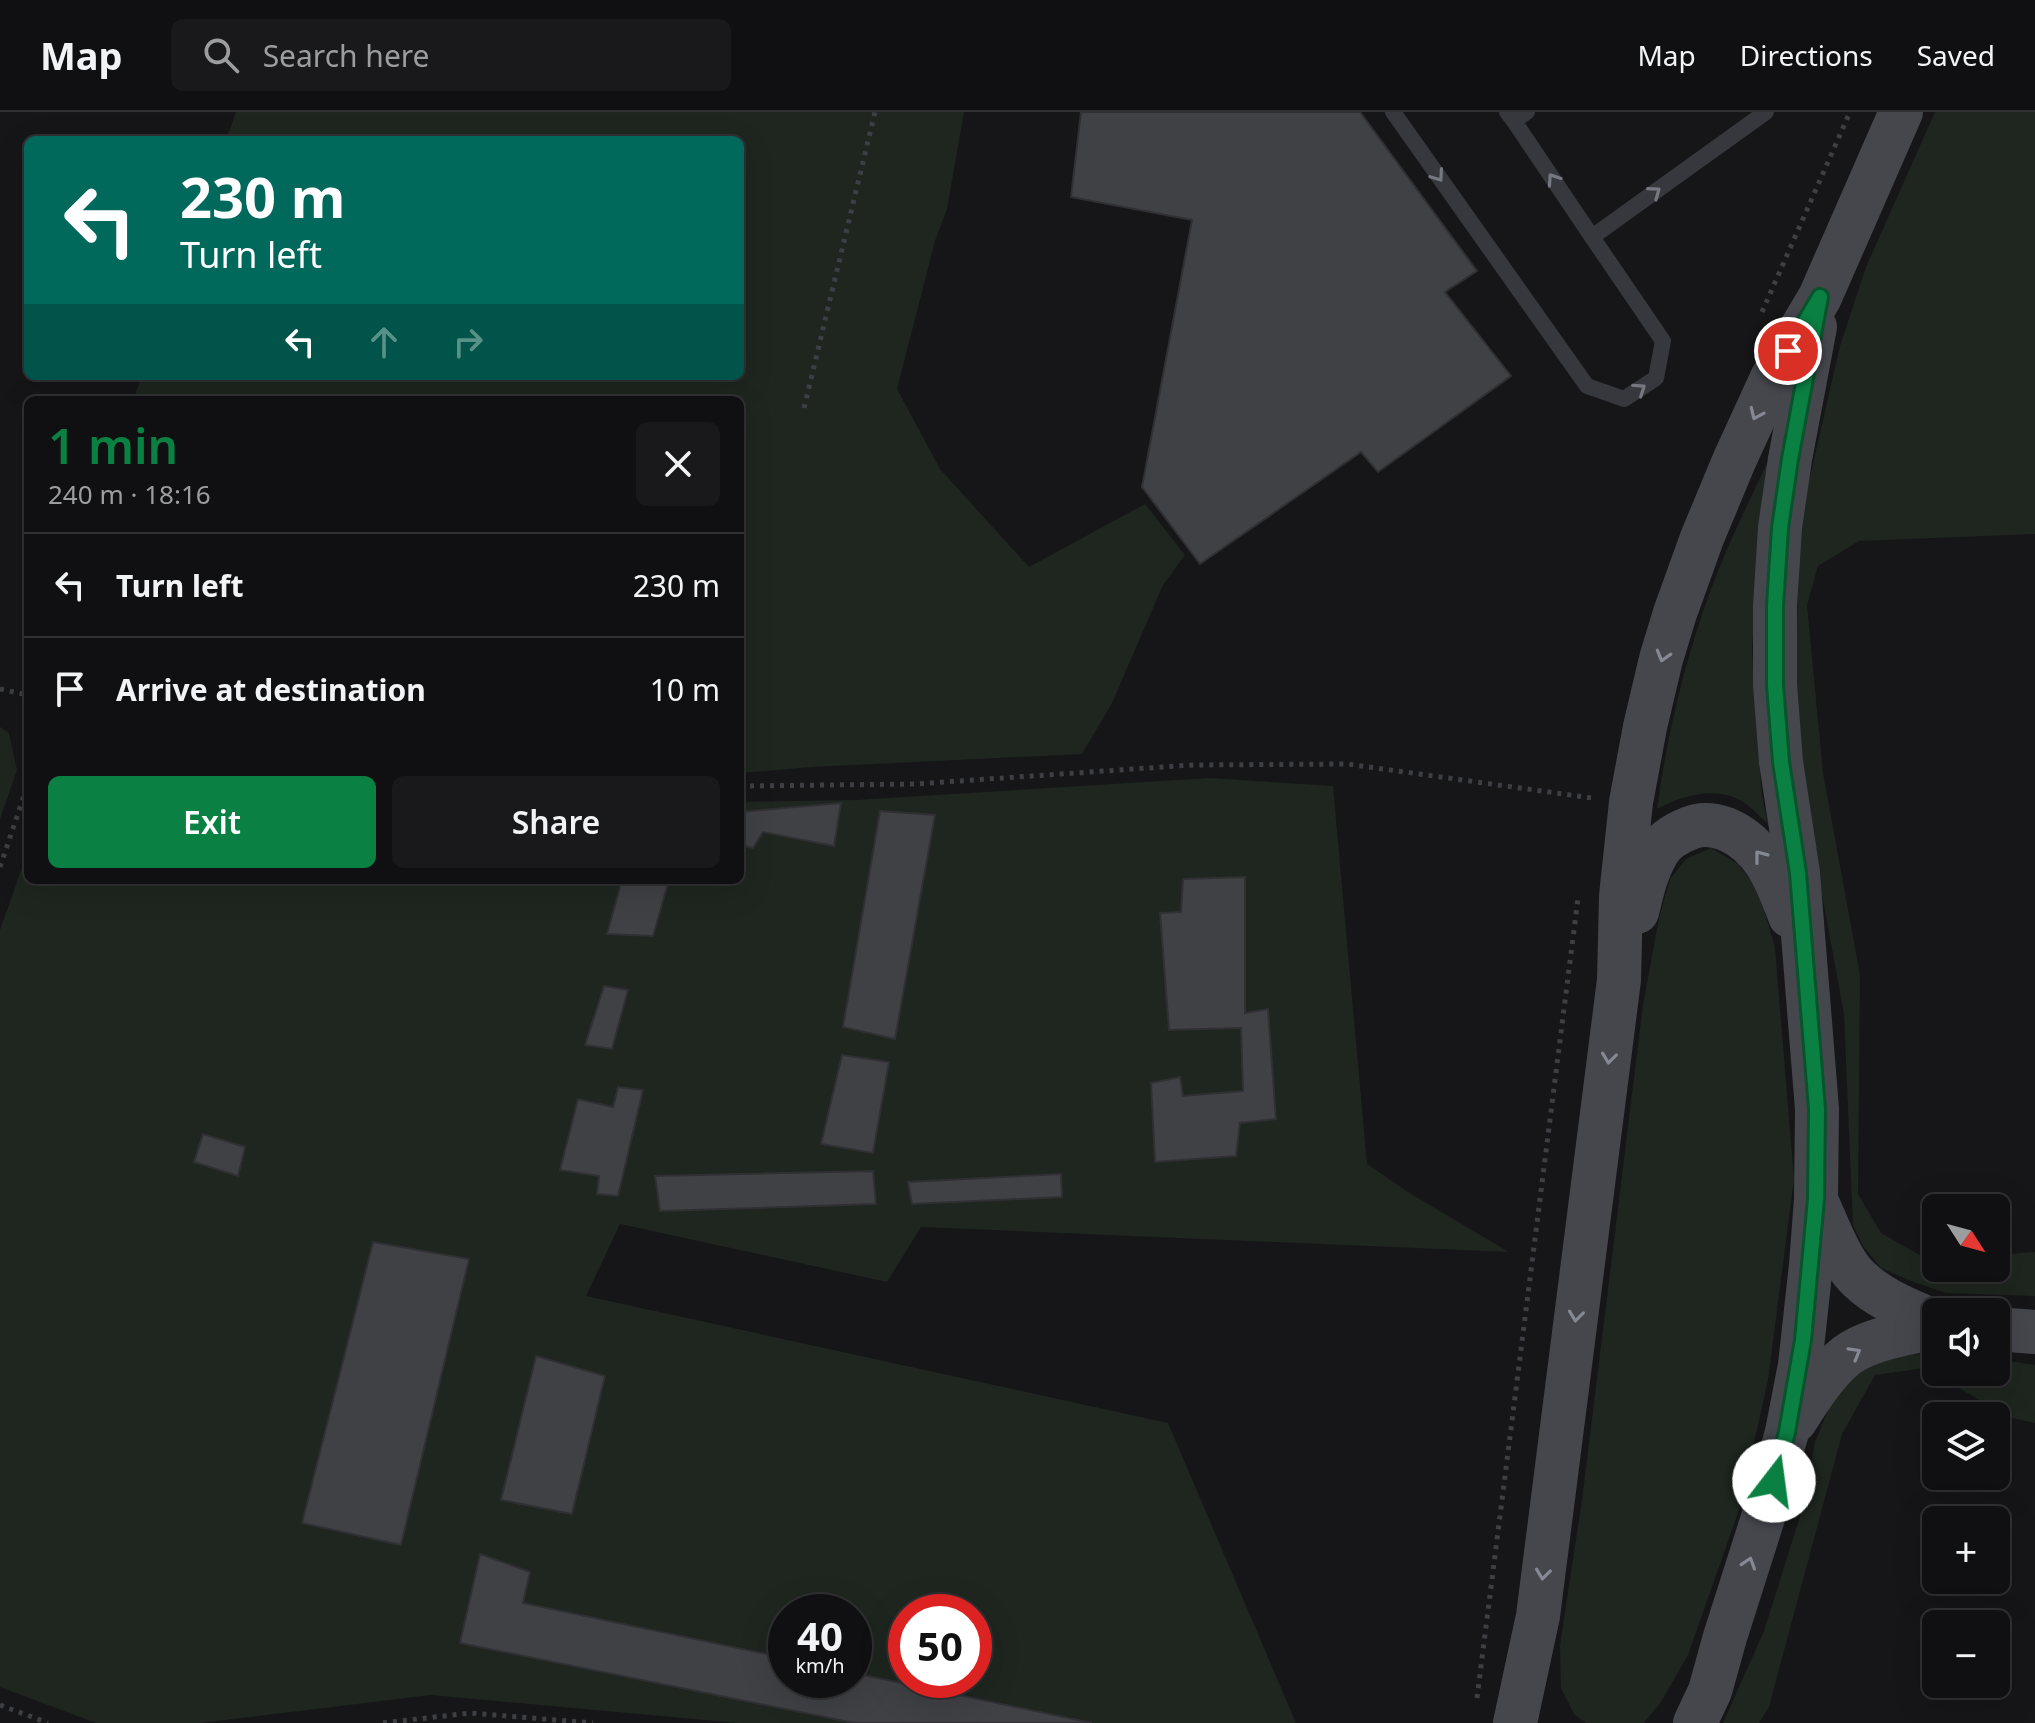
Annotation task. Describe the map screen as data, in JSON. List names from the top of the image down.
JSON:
{
  "north": "bottom right",
  "page": {
    "header": "Map",
    "search": "Search here",
    "nav": ["Map", "Directions", "Saved"],
    "turn": ["230 m", "Turn left"],
    "heading": ["1 min", "240 m · 18:16"],
    "list": [
      {
        "name": "Turn left",
        "value": "230 m"
      },
      {
        "name": "Arrive at destination",
        "value": "10 m"
      }
    ],
    "buttons": ["Exit", "Share"],
    "map_buttons": ["+", "−"],
    "speed": "40 km/h",
    "limit": "50"
  }
}
